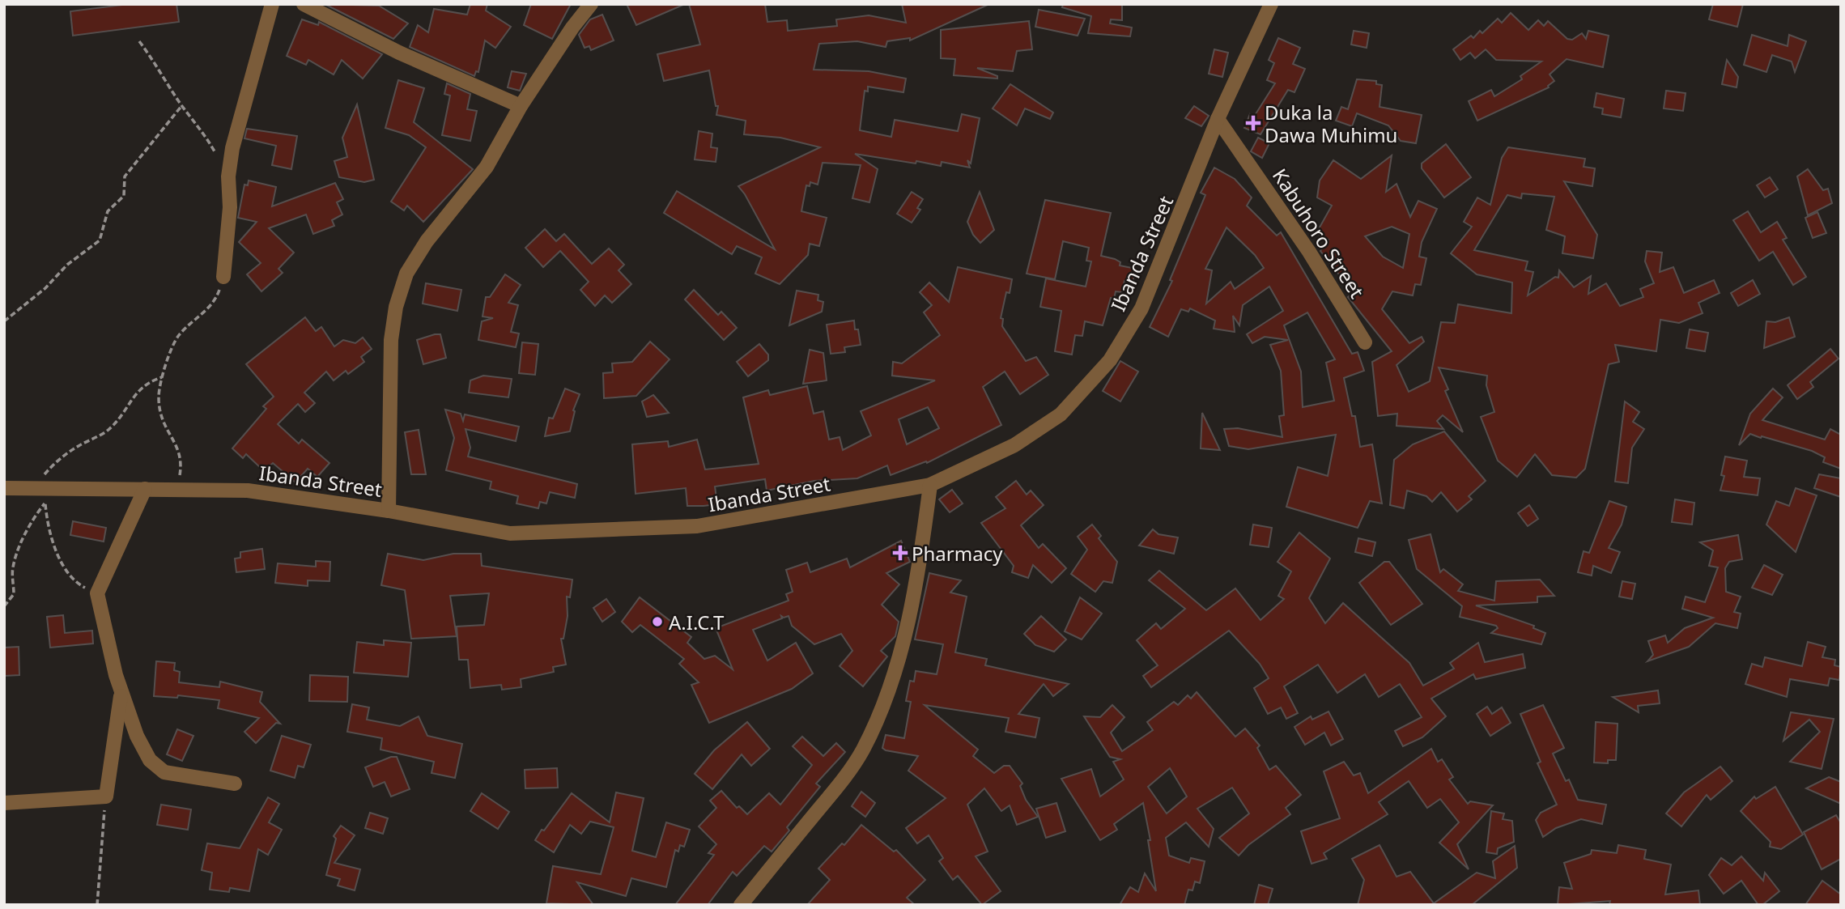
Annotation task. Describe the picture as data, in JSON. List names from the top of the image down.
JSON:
{
  "streets": {
    "street": ["Kabuhoro Street", "Ibanda Street"]
  },
  "crossings": [
    ["Kabuhoro Street", "Ibanda Street"]
  ],
  "places": {
    "health": ["Duka la Dawa Muhimu", "Pharmacy"],
    "other": ["A.I.C.T"]
  }
}
